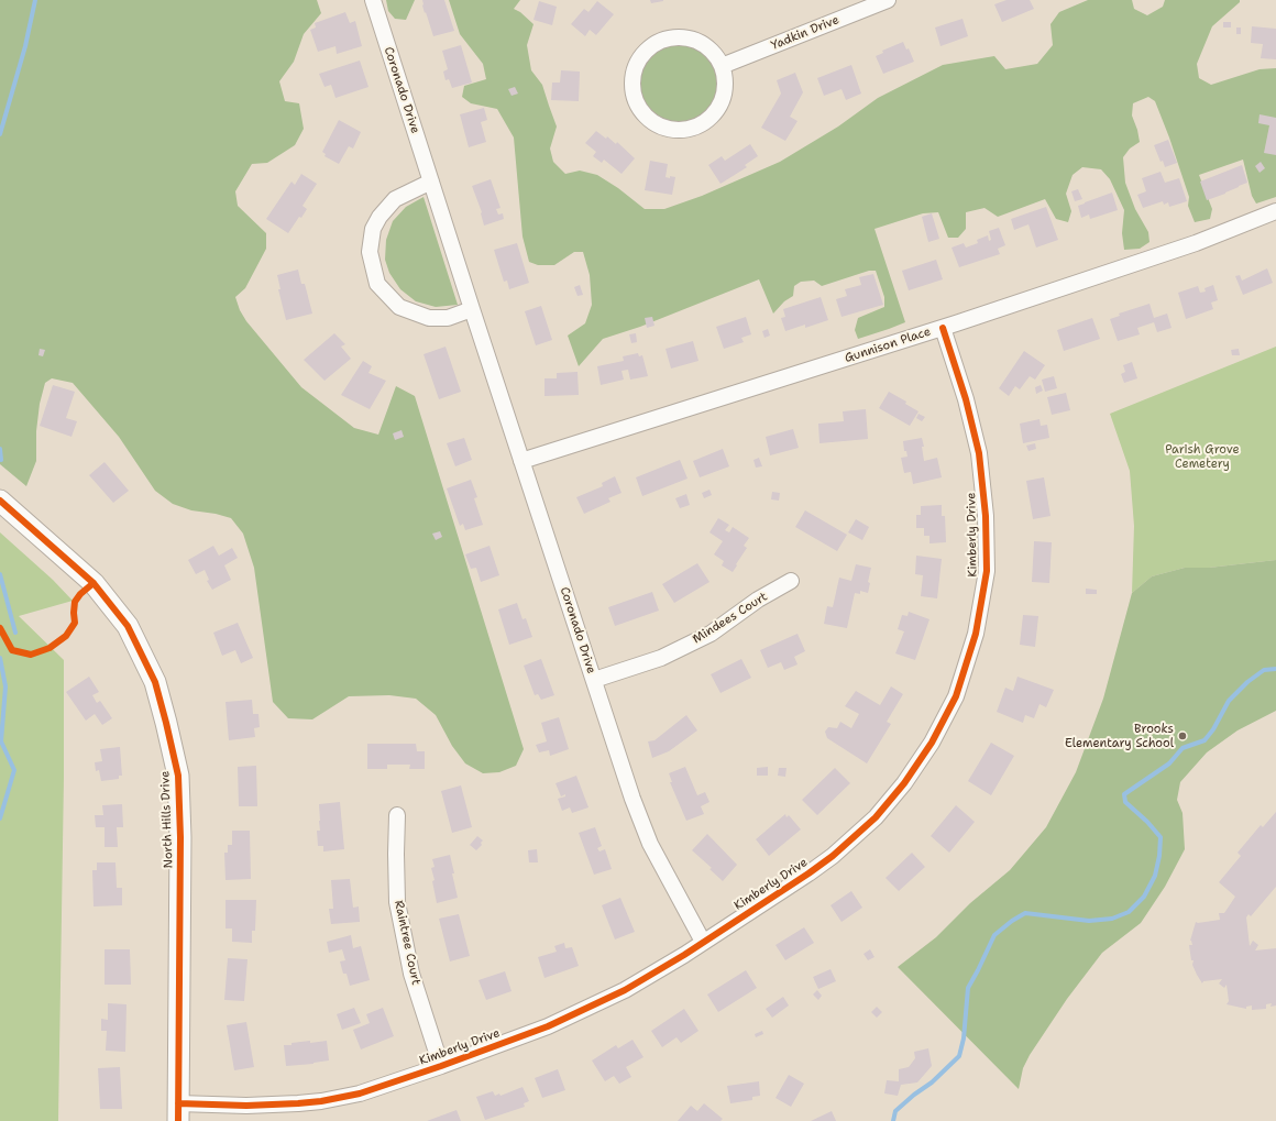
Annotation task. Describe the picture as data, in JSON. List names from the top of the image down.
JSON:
{
  "streets": {
    "main road": ["North Hills Drive"],
    "street": [
      "Yadkin Drive",
      "Coronado Drive",
      "Gunnison Place",
      "Kimberly Drive",
      "Mindees Court",
      "Raintree Court"
    ]
  },
  "crossings": [
    ["Coronado Drive", "Gunnison Place"],
    ["Coronado Drive", "Kimberly Drive"],
    ["Coronado Drive", "Mindees Court"],
    ["Gunnison Place", "Kimberly Drive"],
    ["Kimberly Drive", "North Hills Drive"],
    ["Kimberly Drive", "Raintree Court"]
  ],
  "parks": ["Parish Grove Cemetery"],
  "places": ["Brooks Elementary School"]
}
